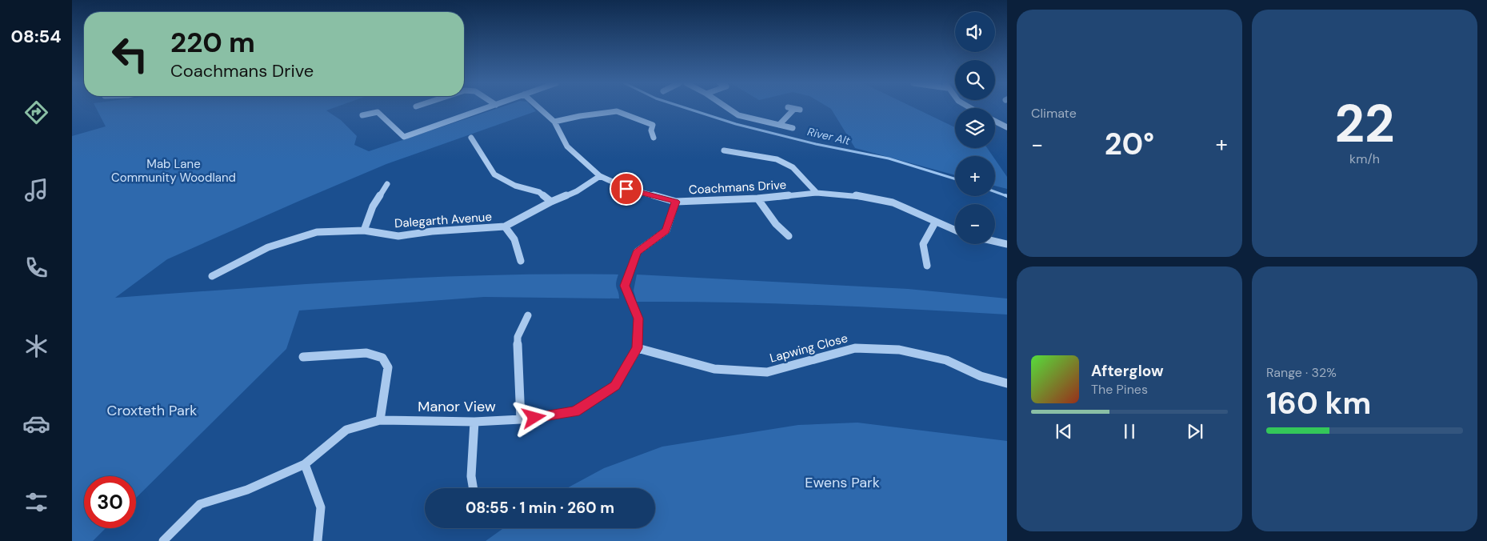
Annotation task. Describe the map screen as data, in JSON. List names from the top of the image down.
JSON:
{
  "streets": {
    "street": [
      "Coachmans Drive",
      "Dalegarth Avenue",
      "Lapwing Close",
      "Manor View"
    ]
  },
  "crossings": [
    ["Coachmans Drive", "Dalegarth Avenue"],
    ["Coachmans Drive", "Manor View"],
    ["Lapwing Close", "Manor View"]
  ],
  "water": ["River Alt"],
  "parks": ["Mab Lane Community Woodland", "Croxteth Park", "Ewens Park"],
  "page": {
    "tabs": "08:54",
    "tile": [
      "Climate",
      ["22", "km/h"],
      ["Range · 32%", "160 km"]
    ],
    "map_buttons": ["+", "−"],
    "turn": ["220 m", "Coachmans Drive"],
    "heat": ["−", "20°", "+"],
    "song": ["Afterglow", "The Pines"],
    "limit": "30",
    "trip": "08:55 · 1 min · 260 m"
  }
}
